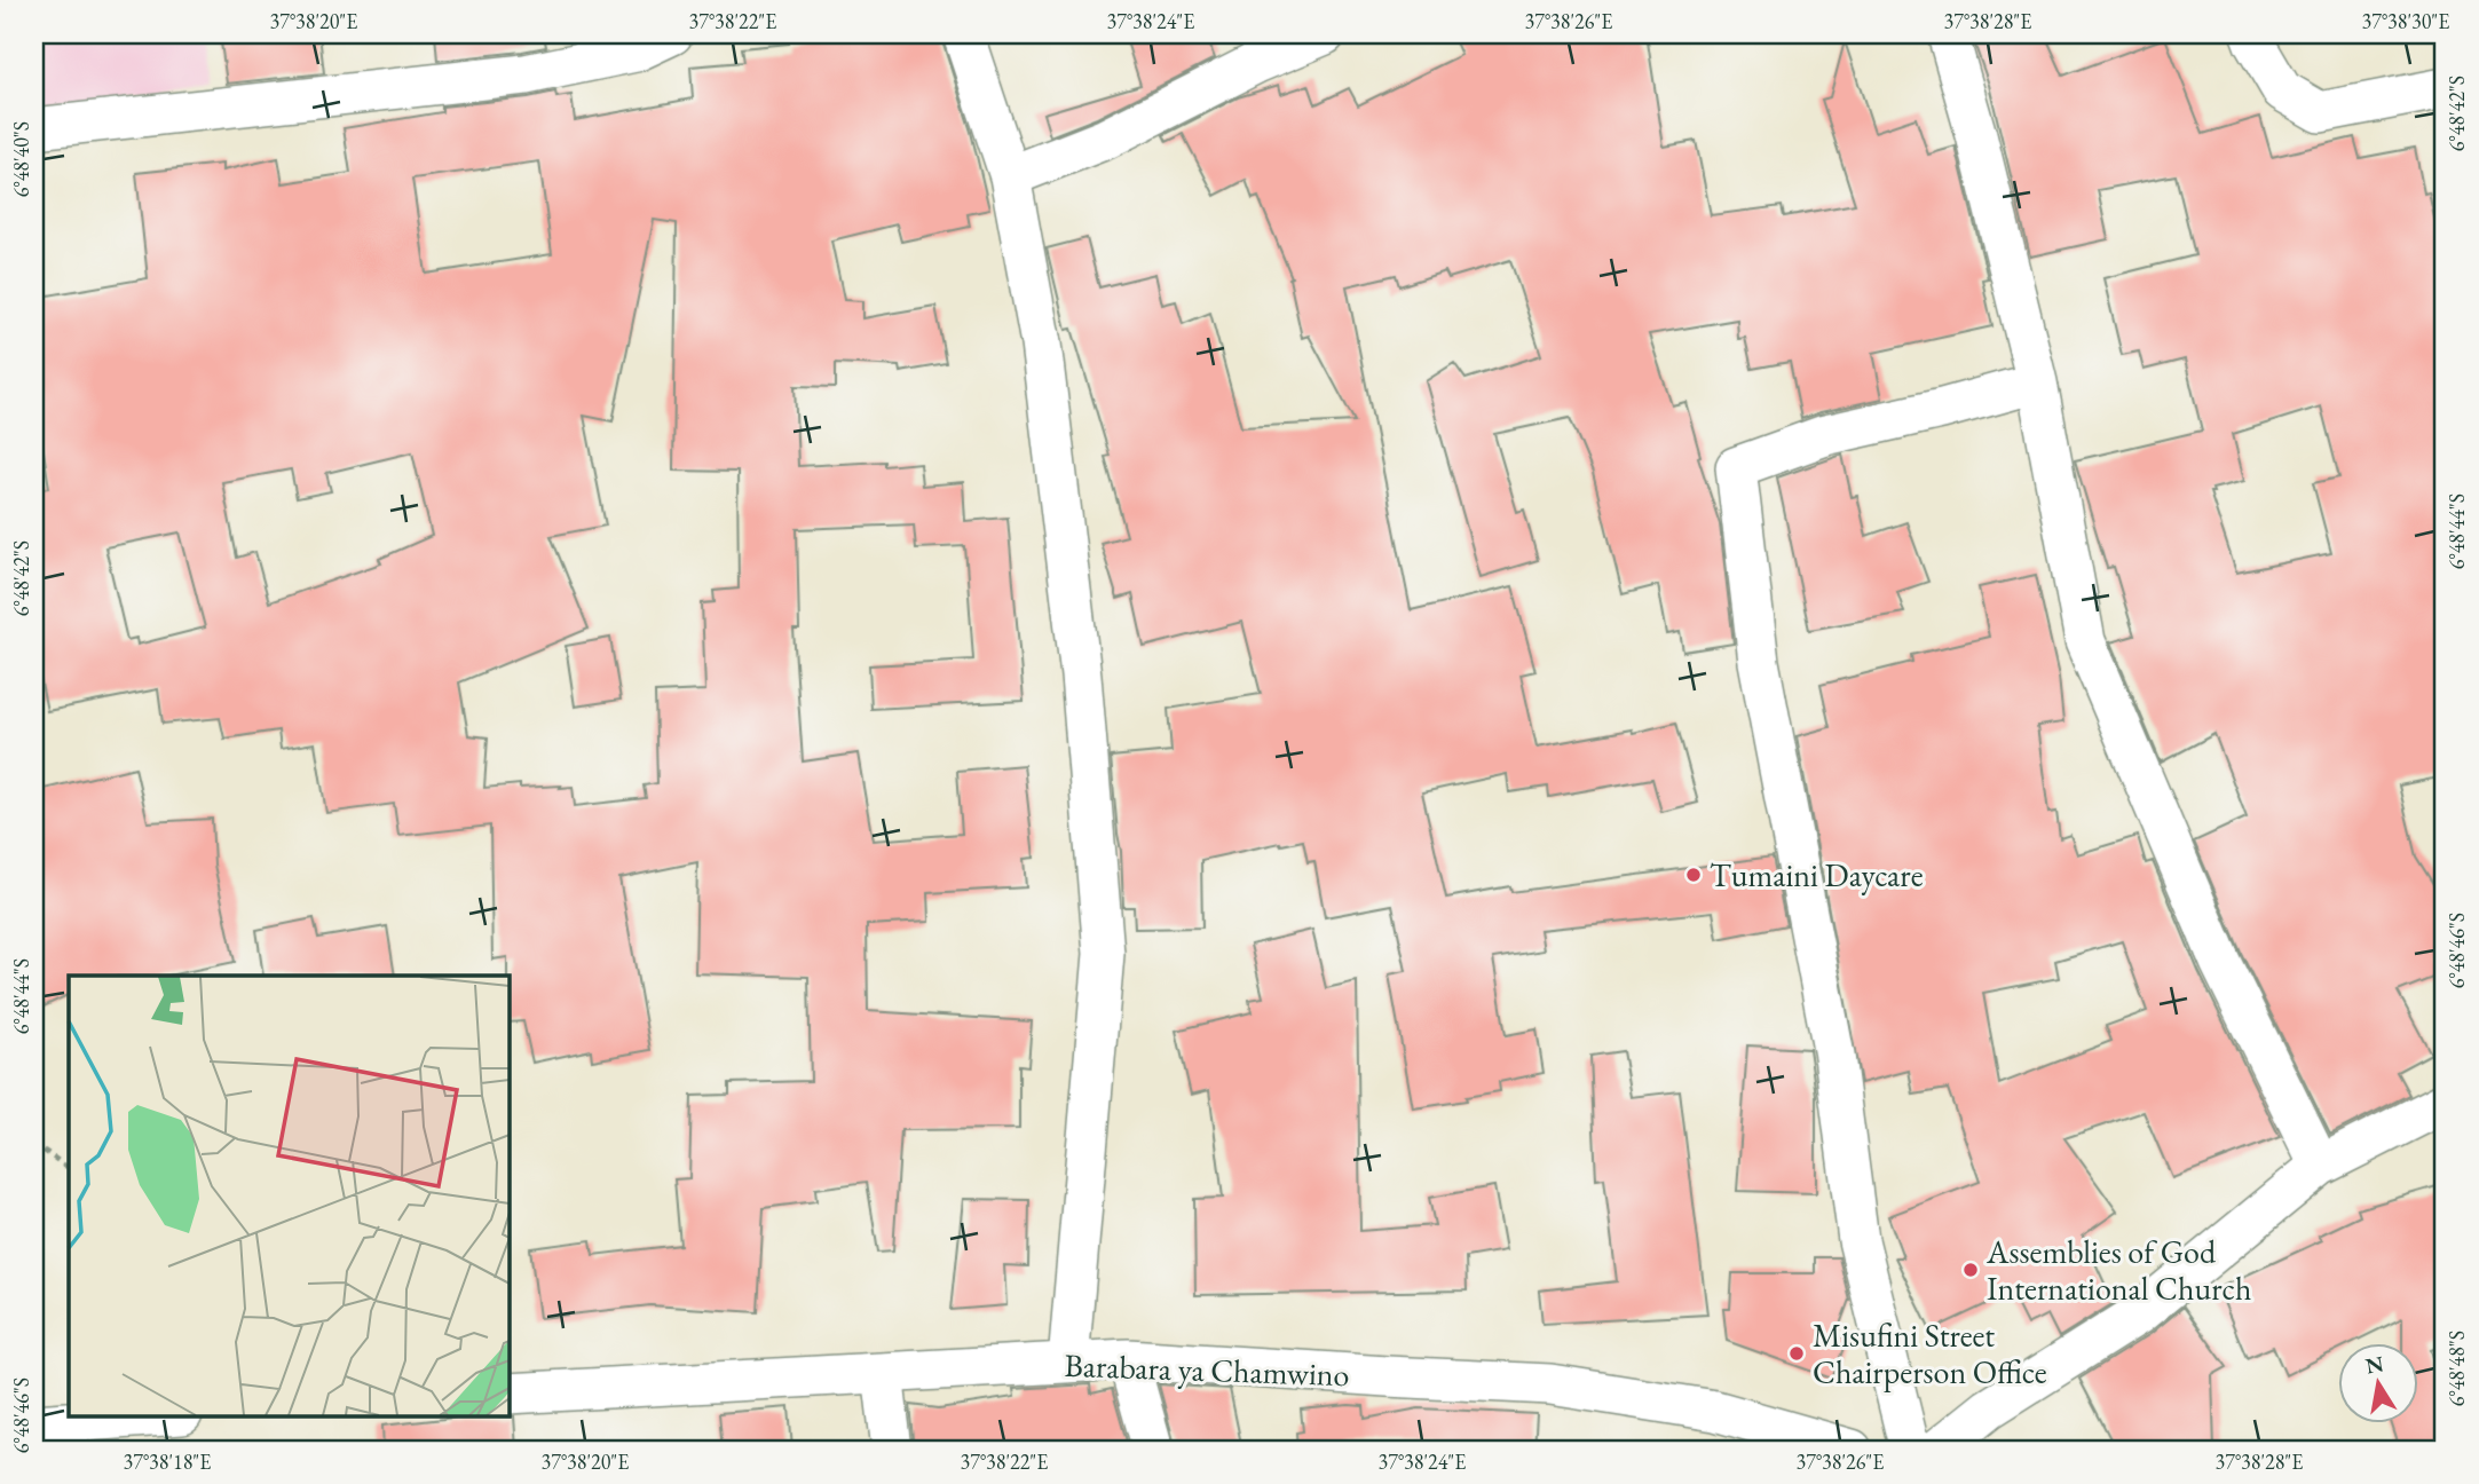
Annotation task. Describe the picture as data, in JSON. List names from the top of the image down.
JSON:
{
  "streets": {
    "street": ["Barabara ya Chamwino"]
  },
  "places": ["Tumaini Daycare", "Assemblies of God International Church", "Misufini Street Chairperson Office"],
  "north": "top",
  "coordinates": [
    "37°38'20\"E",
    "37°38'22\"E",
    "37°38'24\"E",
    "37°38'26\"E",
    "37°38'28\"E",
    "37°38'30\"E",
    "6°48'42\"S",
    "6°48'40\"S",
    "6°48'44\"S",
    "6°48'46\"S",
    "6°48'48\"S",
    "37°38'18\"E"
  ]
}
